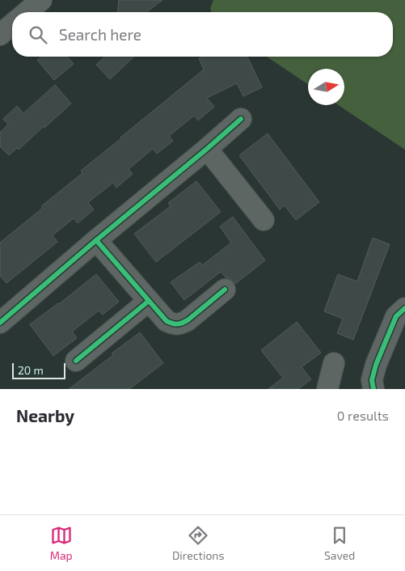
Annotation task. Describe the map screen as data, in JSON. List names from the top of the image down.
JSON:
{
  "scale_bar": "20 m",
  "north": "right",
  "page": {
    "search": "Search here",
    "scale": "20 m",
    "heading": ["Nearby", "0 results"],
    "nav": ["Map", "Directions", "Saved"]
  }
}
